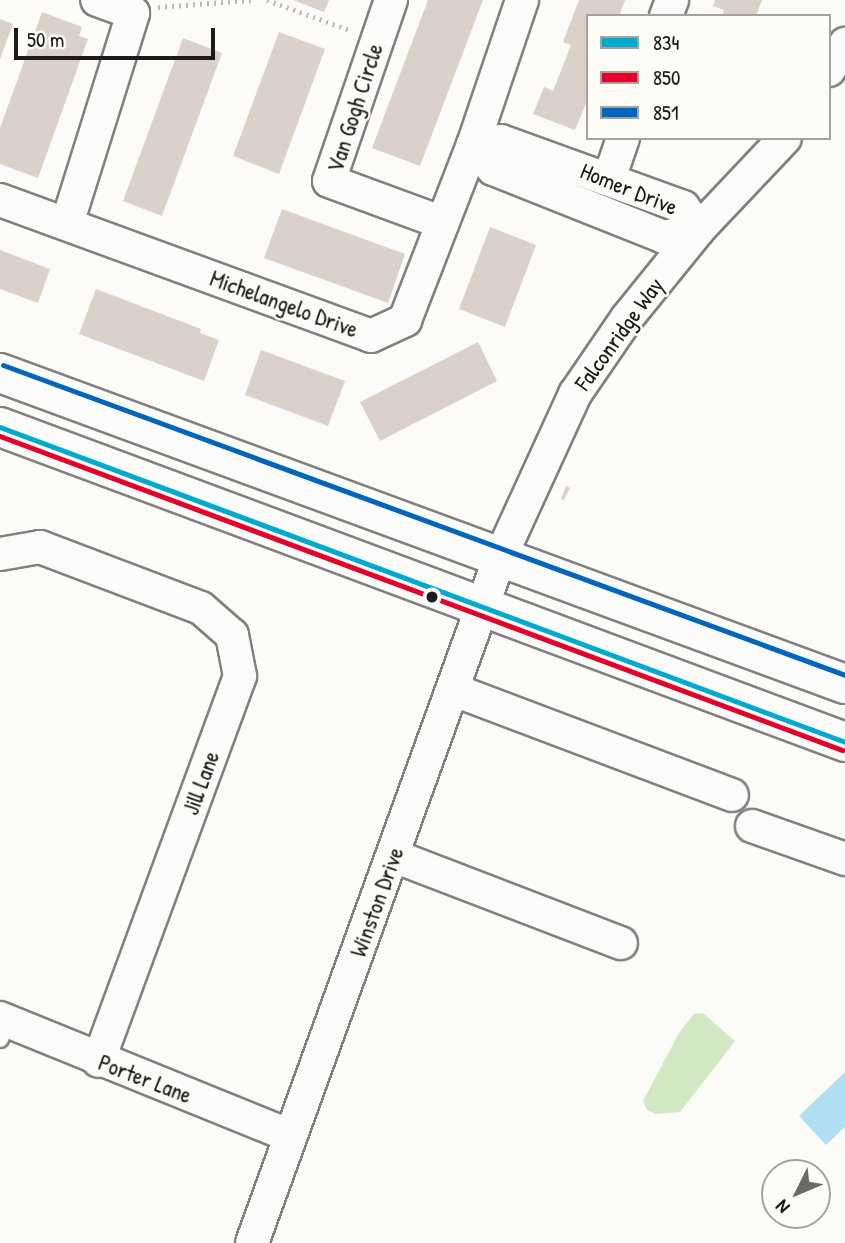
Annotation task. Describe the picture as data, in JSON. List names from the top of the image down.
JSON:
{
  "streets": {
    "street": [
      "Van Gogh Circle",
      "Homer Drive",
      "Michelangelo Drive",
      "Falconridge Way",
      "Jill Lane",
      "Winston Drive",
      "Porter Lane"
    ]
  },
  "crossings": [
    ["Van Gogh Circle", "Michelangelo Drive"],
    ["Homer Drive", "Michelangelo Drive"],
    ["Homer Drive", "Falconridge Way"],
    ["Falconridge Way", "Winston Drive"],
    ["Jill Lane", "Porter Lane"],
    ["Winston Drive", "Porter Lane"]
  ],
  "lines": ["transit line 851", "transit line 834", "transit line 850"],
  "legend": ["834", "850", "851"],
  "scale_bar": "50 m",
  "north": "bottom left"
}
